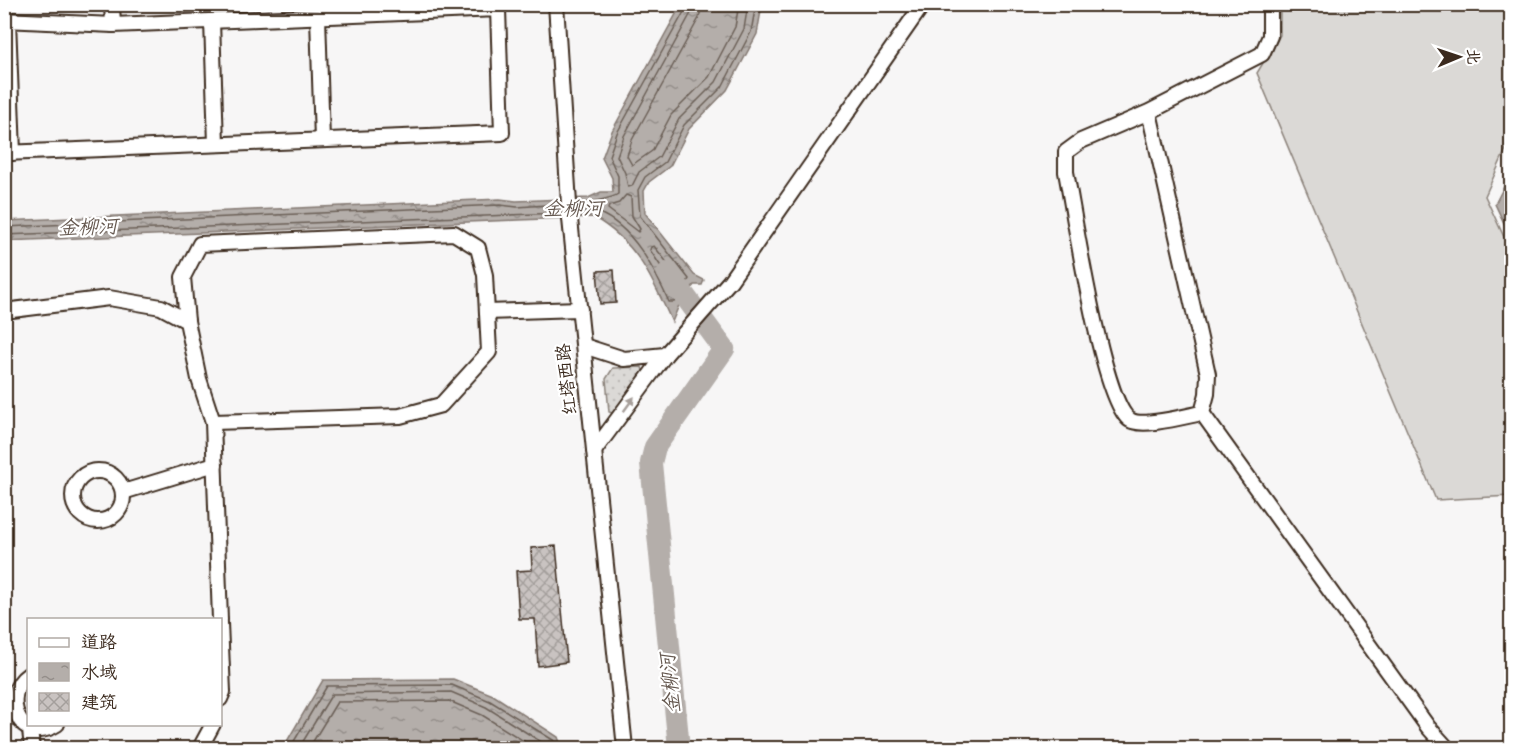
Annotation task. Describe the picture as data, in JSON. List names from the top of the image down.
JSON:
{
  "streets": {
    "street": ["红塔西路"]
  },
  "water": ["金柳河"],
  "legend": ["道路", "水域", "建筑"],
  "north": "right"
}
